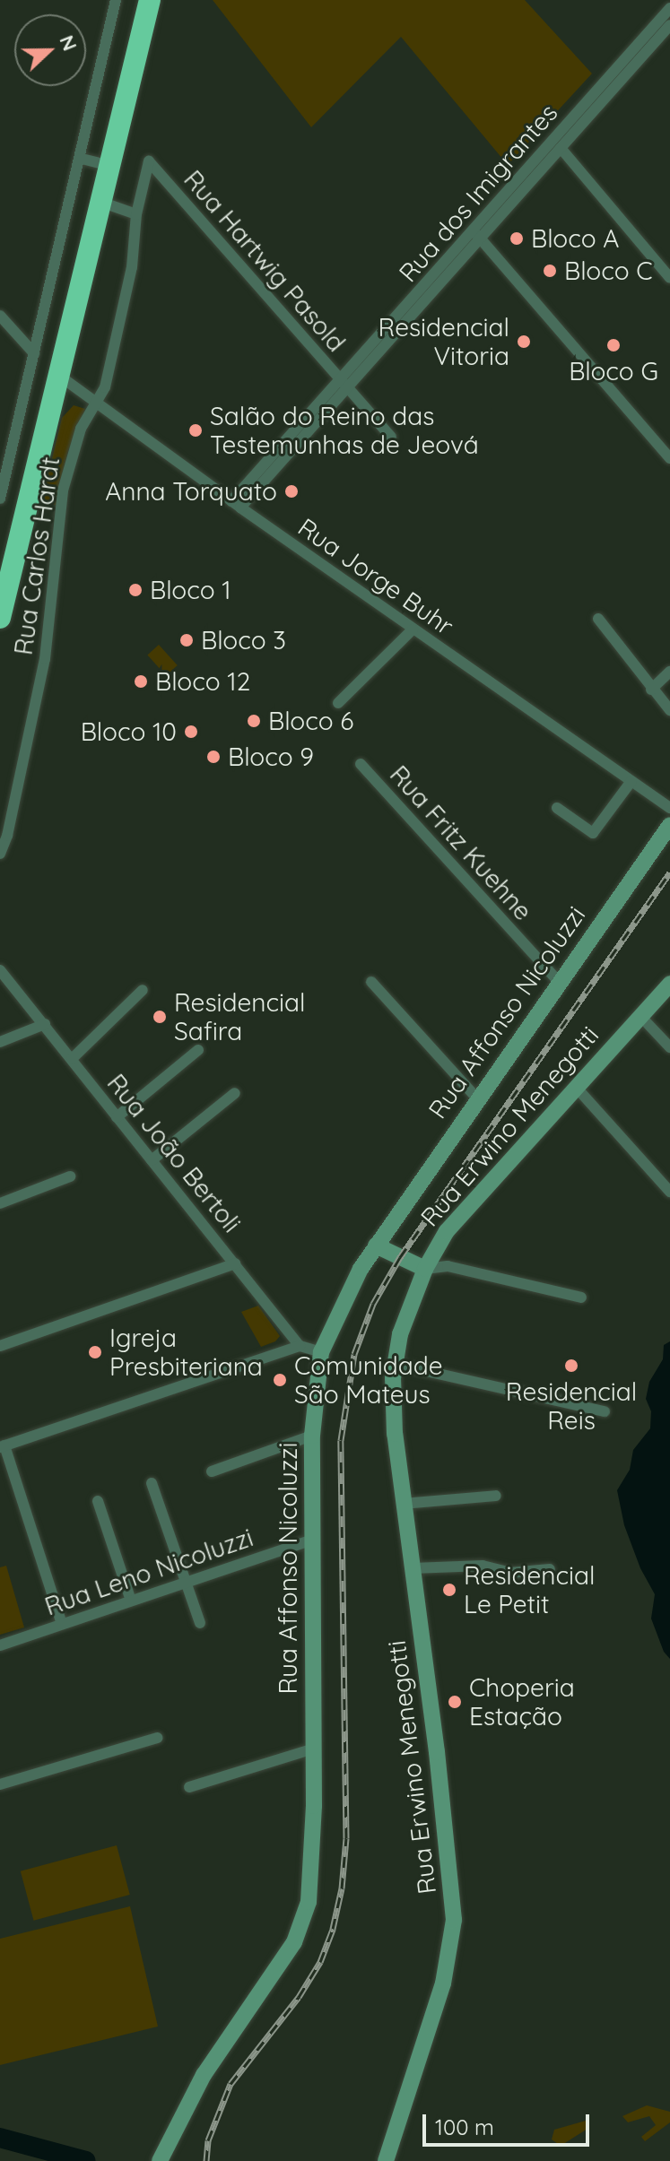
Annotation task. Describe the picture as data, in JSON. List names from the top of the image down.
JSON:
{
  "streets": {
    "street": [
      "Rua dos Imigrantes",
      "Rua Hartwig Pasold",
      "Rua Carlos Hardt",
      "Rua Jorge Buhr",
      "Rua Fritz Kuehne",
      "Rua Affonso Nicoluzzi",
      "Rua Erwino Menegotti",
      "Rua João Bertoli",
      "Rua Leno Nicoluzzi"
    ]
  },
  "crossings": [
    ["Rua dos Imigrantes", "Rua Hartwig Pasold"],
    ["Rua dos Imigrantes", "Rua Jorge Buhr"],
    ["Rua Hartwig Pasold", "Rua Carlos Hardt"],
    ["Rua Carlos Hardt", "Rua Jorge Buhr"],
    ["Rua Fritz Kuehne", "Rua Affonso Nicoluzzi"],
    ["Rua Affonso Nicoluzzi", "Rua Leno Nicoluzzi"]
  ],
  "places": [
    "Bloco A",
    "Bloco C",
    "Residencial Vitoria",
    "Bloco G",
    "Salão do Reino das Testemunhas de Jeová",
    "Anna Torquato",
    "Bloco 1",
    "Bloco 3",
    "Bloco 12",
    "Bloco 6",
    "Bloco 10",
    "Bloco 9",
    "Residencial Safira",
    "Igreja Presbiteriana",
    "Residencial Reis",
    "Comunidade São Mateus",
    "Residencial Le Petit",
    "Choperia Estação"
  ],
  "scale_bar": "100 m",
  "north": "right"
}
